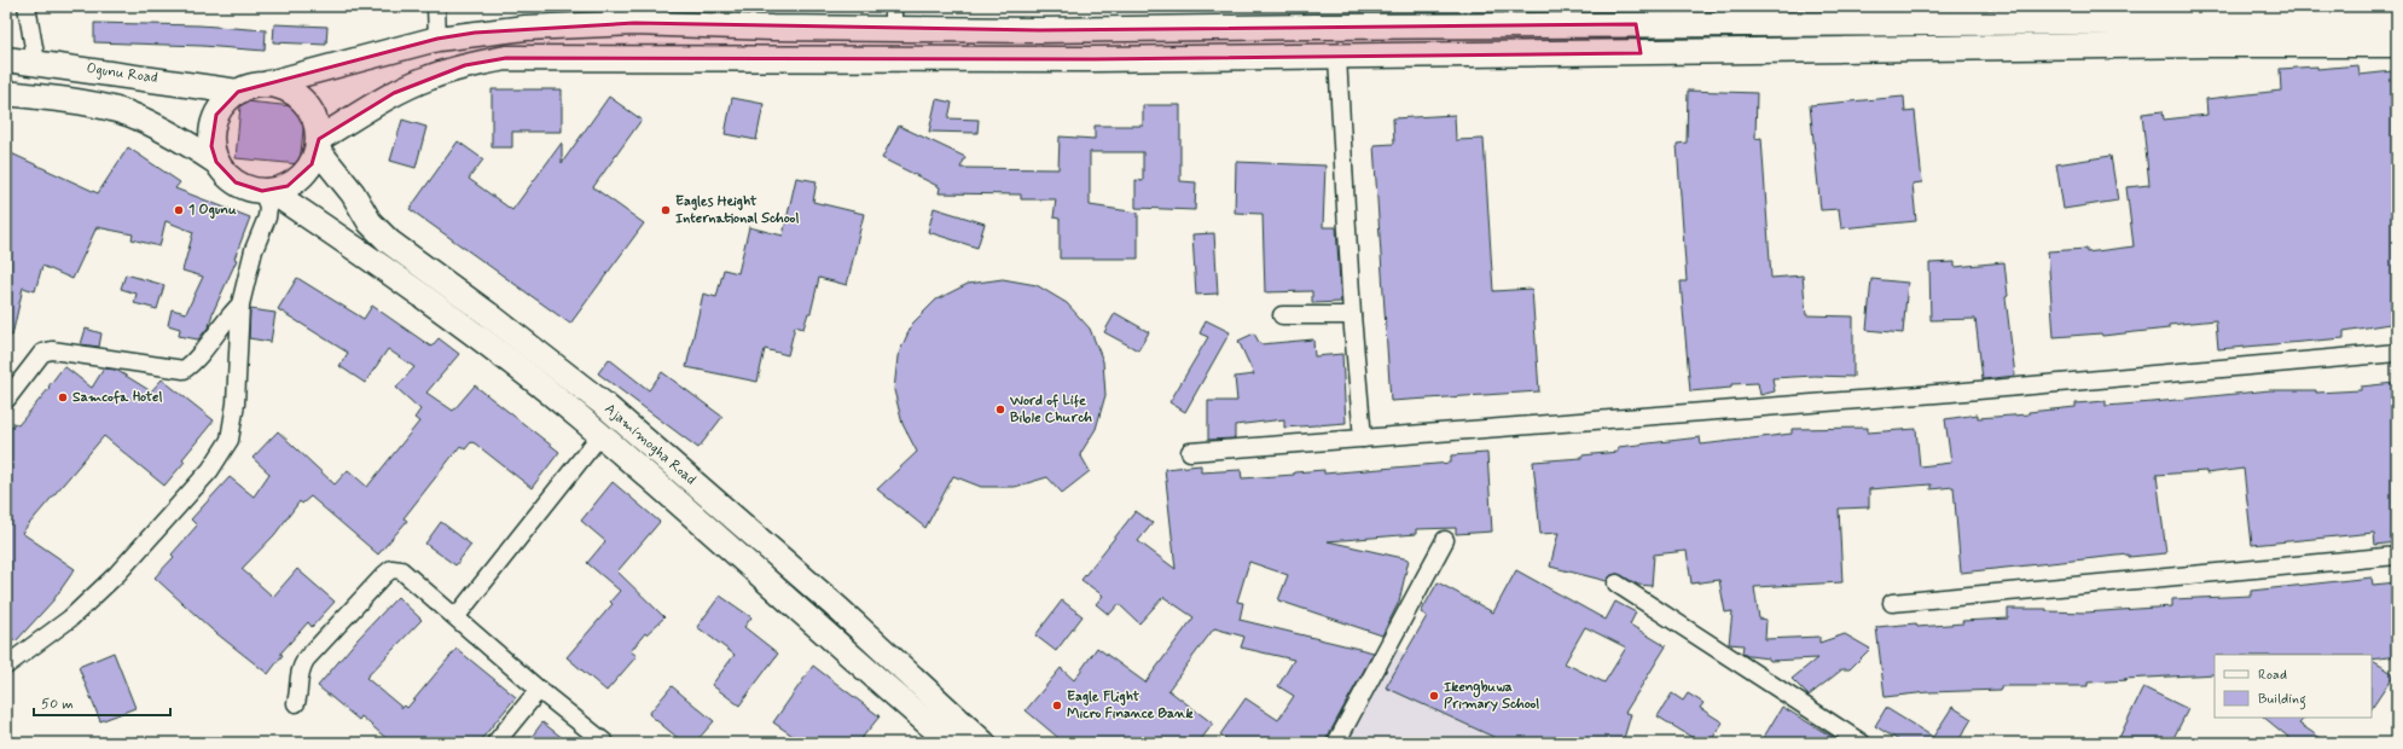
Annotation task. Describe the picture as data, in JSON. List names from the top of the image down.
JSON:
{
  "streets": {
    "main road": ["Ogunu Road", "Ajamimogha Road"]
  },
  "crossings": [
    ["Ogunu Road", "Ajamimogha Road"]
  ],
  "places": [
    "1 Ogunu",
    "Eagles Height International School",
    "Samcofa Hotel",
    "Word of Life Bible Church",
    "Ikengbuwa Primary School",
    "Eagle Flight Micro Finance Bank"
  ],
  "legend": ["Road", "Building"],
  "scale_bar": "50 m"
}
